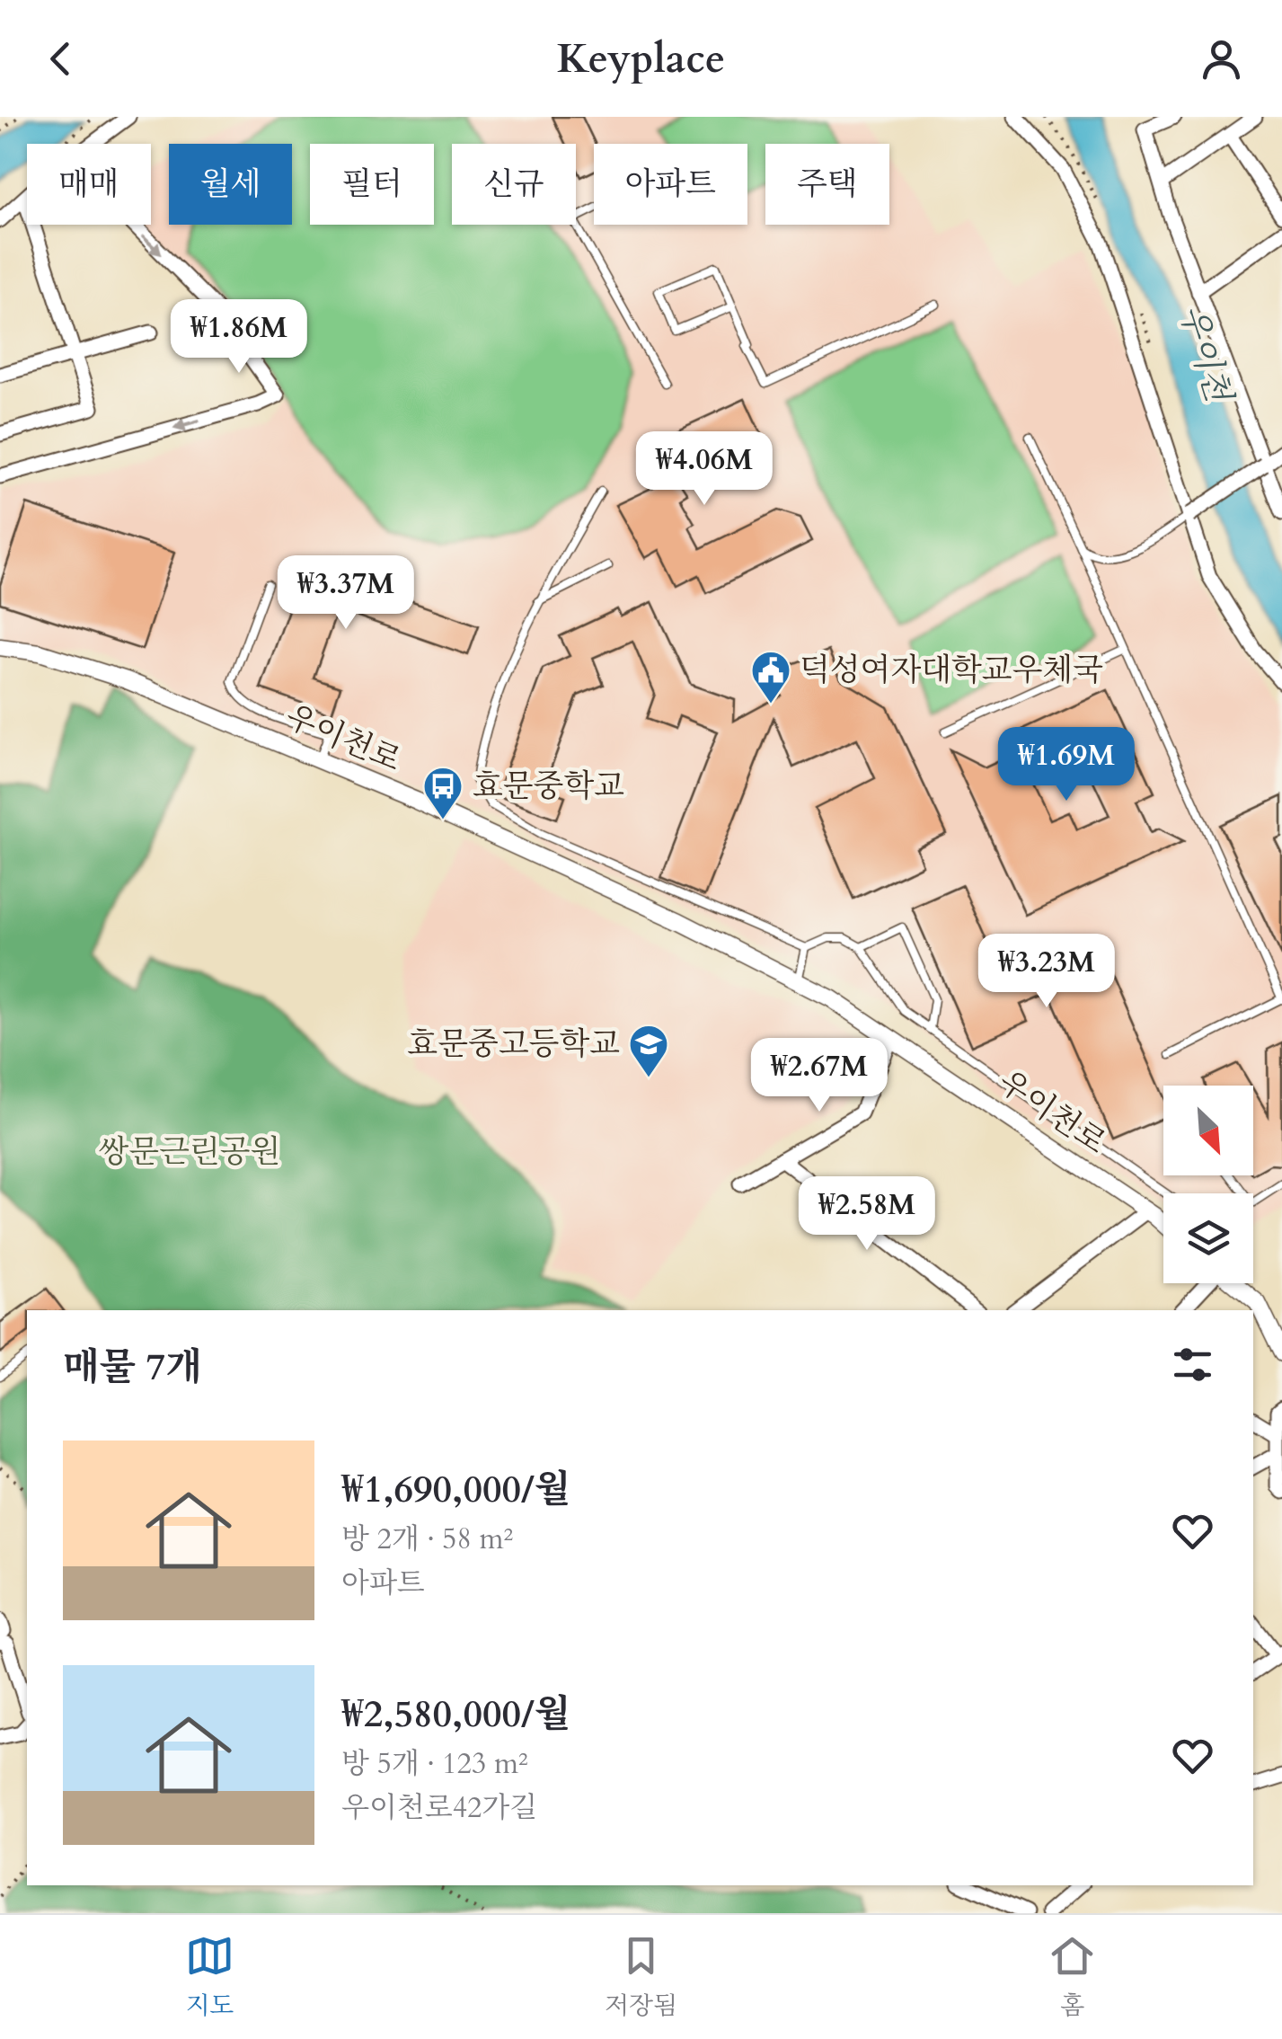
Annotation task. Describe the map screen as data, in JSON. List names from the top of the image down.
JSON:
{
  "streets": {
    "street": ["우이천로"]
  },
  "water": ["우이천"],
  "parks": ["쌍문근린공원"],
  "places": {
    "public building": ["덕성여자대학교우체국"],
    "bus stop": ["효문중학교"],
    "school or university": ["효문중고등학교"]
  },
  "north": "bottom right",
  "page": {
    "header": "Keyplace",
    "chip": [
      "매매",
      "월세",
      "필터",
      "신규",
      "아파트",
      "주택"
    ],
    "price": [
      "₩1.86M",
      "₩4.06M",
      "₩3.37M",
      "₩1.69M",
      "₩3.23M",
      "₩2.67M",
      "₩2.58M"
    ],
    "heading": "매물 7개",
    "list": [
      {
        "name": "₩1,690,000/월",
        "note": "방 2개 · 58 m² · 아파트"
      },
      {
        "name": "₩2,580,000/월",
        "note": "방 5개 · 123 m² · 우이천로42가길"
      }
    ],
    "tabs": ["지도", "저장됨", "홈"]
  }
}
